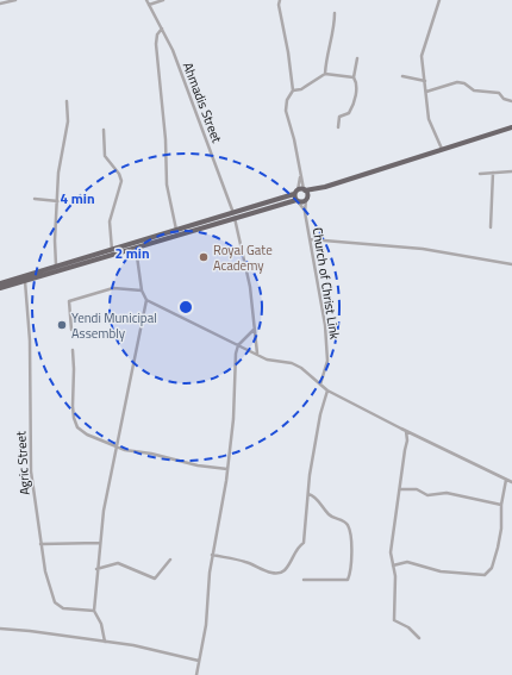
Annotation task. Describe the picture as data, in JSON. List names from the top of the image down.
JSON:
{
  "streets": {
    "street": ["Ahmadis Street", "Church of Christ Link", "Agric Street"]
  },
  "places": ["Royal Gate Academy", "Yendi Municipal Assembly"],
  "rings": ["4 min", "2 min"]
}
